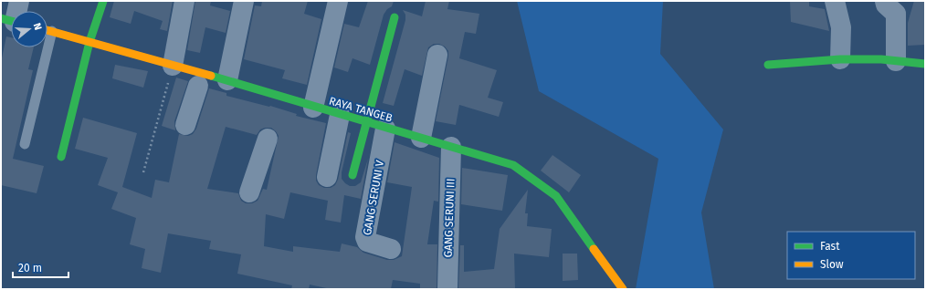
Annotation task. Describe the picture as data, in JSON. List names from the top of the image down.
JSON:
{
  "streets": {
    "street": ["RAYA TANGEB", "GANG SERUNI V", "GANG SERUNI III"]
  },
  "crossings": [
    ["RAYA TANGEB", "GANG SERUNI V"],
    ["RAYA TANGEB", "GANG SERUNI III"]
  ],
  "legend": ["Fast", "Slow"],
  "scale_bar": "20 m",
  "north": "right"
}
